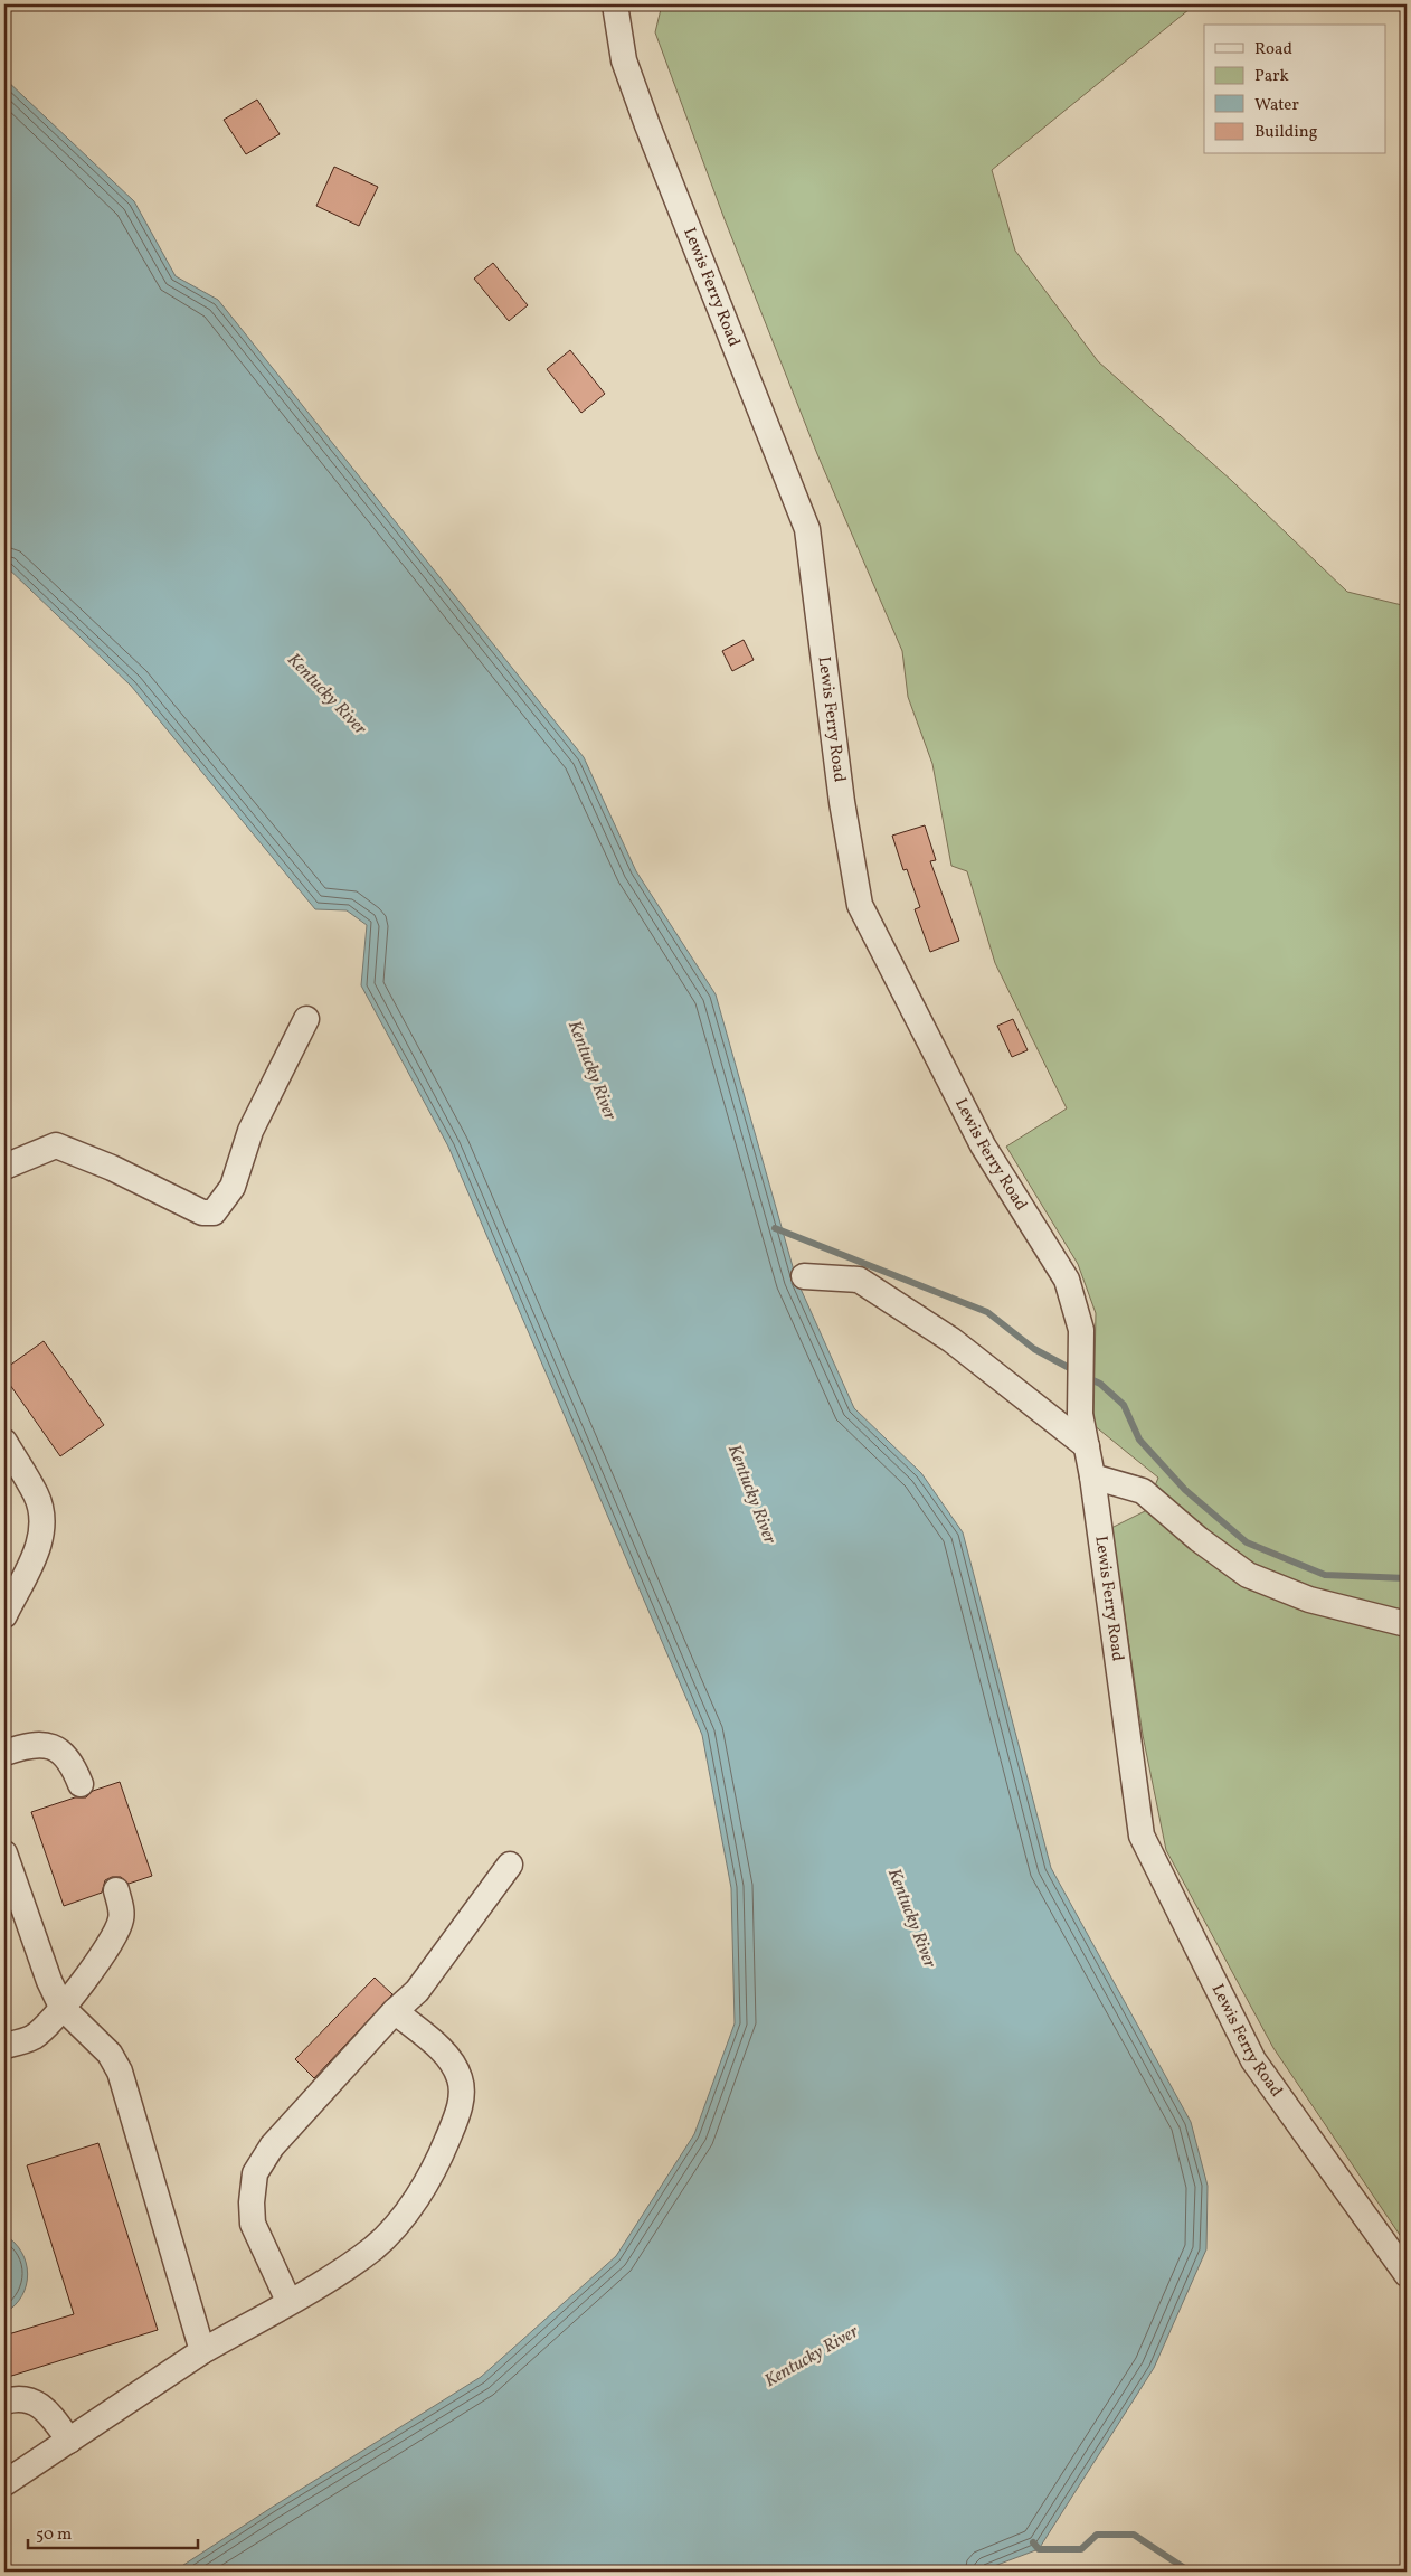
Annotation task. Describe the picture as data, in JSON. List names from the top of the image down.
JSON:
{
  "streets": {
    "street": ["Lewis Ferry Road"]
  },
  "water": ["Kentucky River"],
  "legend": [
    "Road",
    "Park",
    "Water",
    "Building"
  ],
  "scale_bar": "50 m"
}
